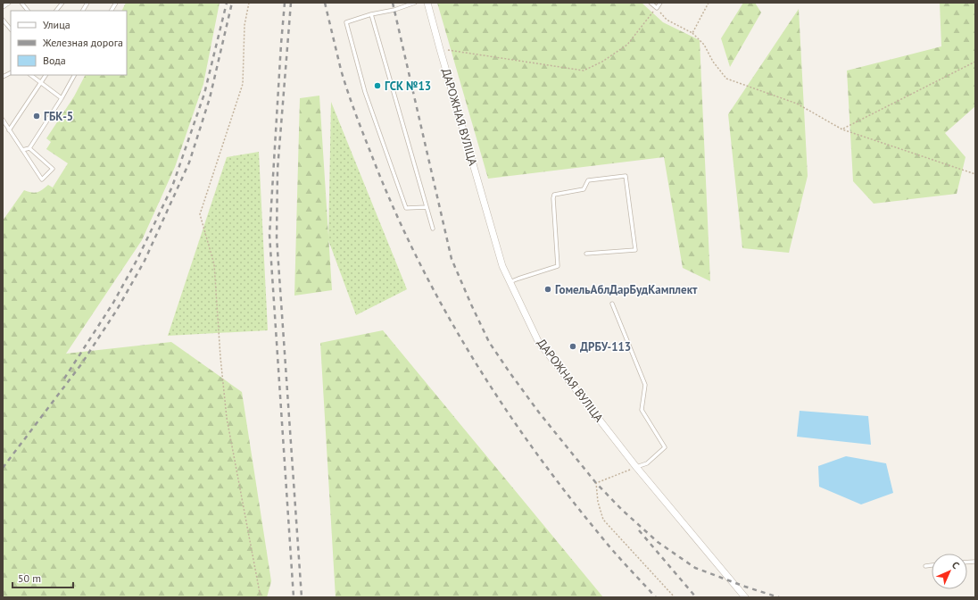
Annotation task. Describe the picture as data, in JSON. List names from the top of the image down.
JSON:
{
  "streets": {
    "street": ["ДАРОЖНАЯ ВУЛІЦА"]
  },
  "places": [
    "ГСК №13",
    "ГБК-5",
    "ГомельАблДарБудКамплект",
    "ДРБУ-113"
  ],
  "legend": ["Улица", "Железная дорога", "Вода"],
  "scale_bar": "50 m",
  "north": "top right"
}
